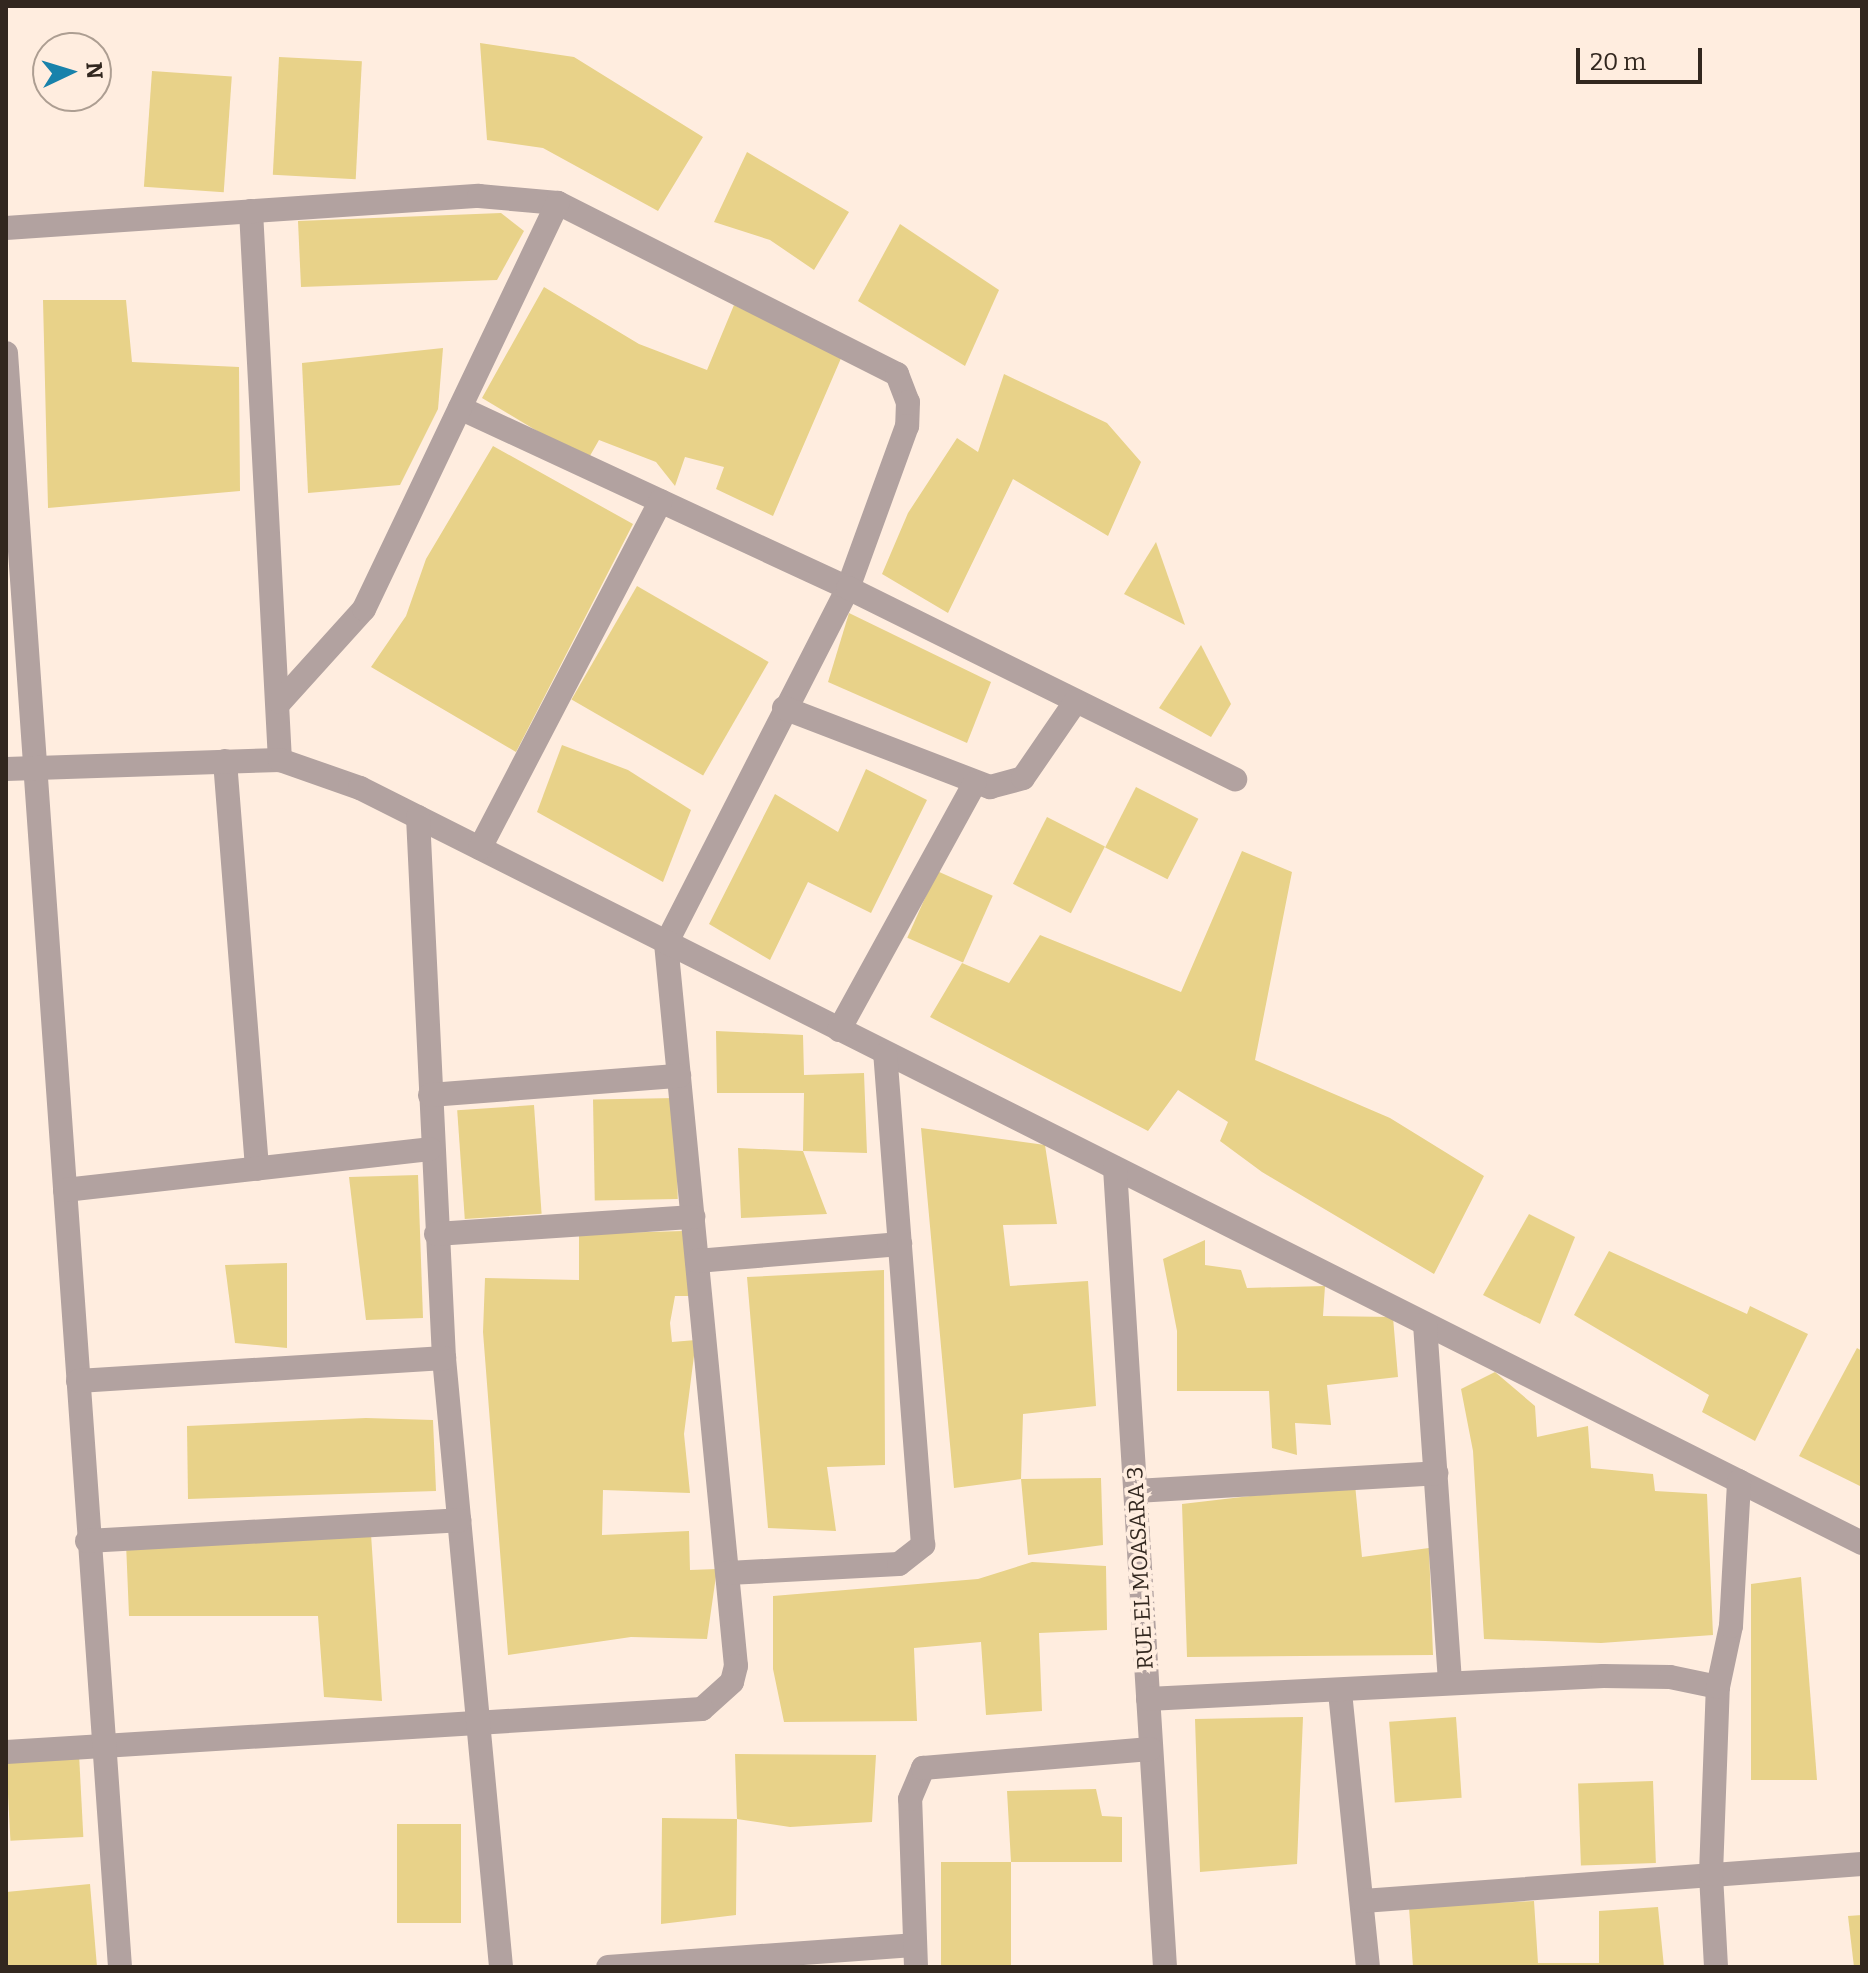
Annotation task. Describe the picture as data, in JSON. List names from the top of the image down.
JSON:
{
  "streets": {
    "street": ["RUE EL MOASARA 3"]
  },
  "scale_bar": "20 m",
  "north": "right"
}
